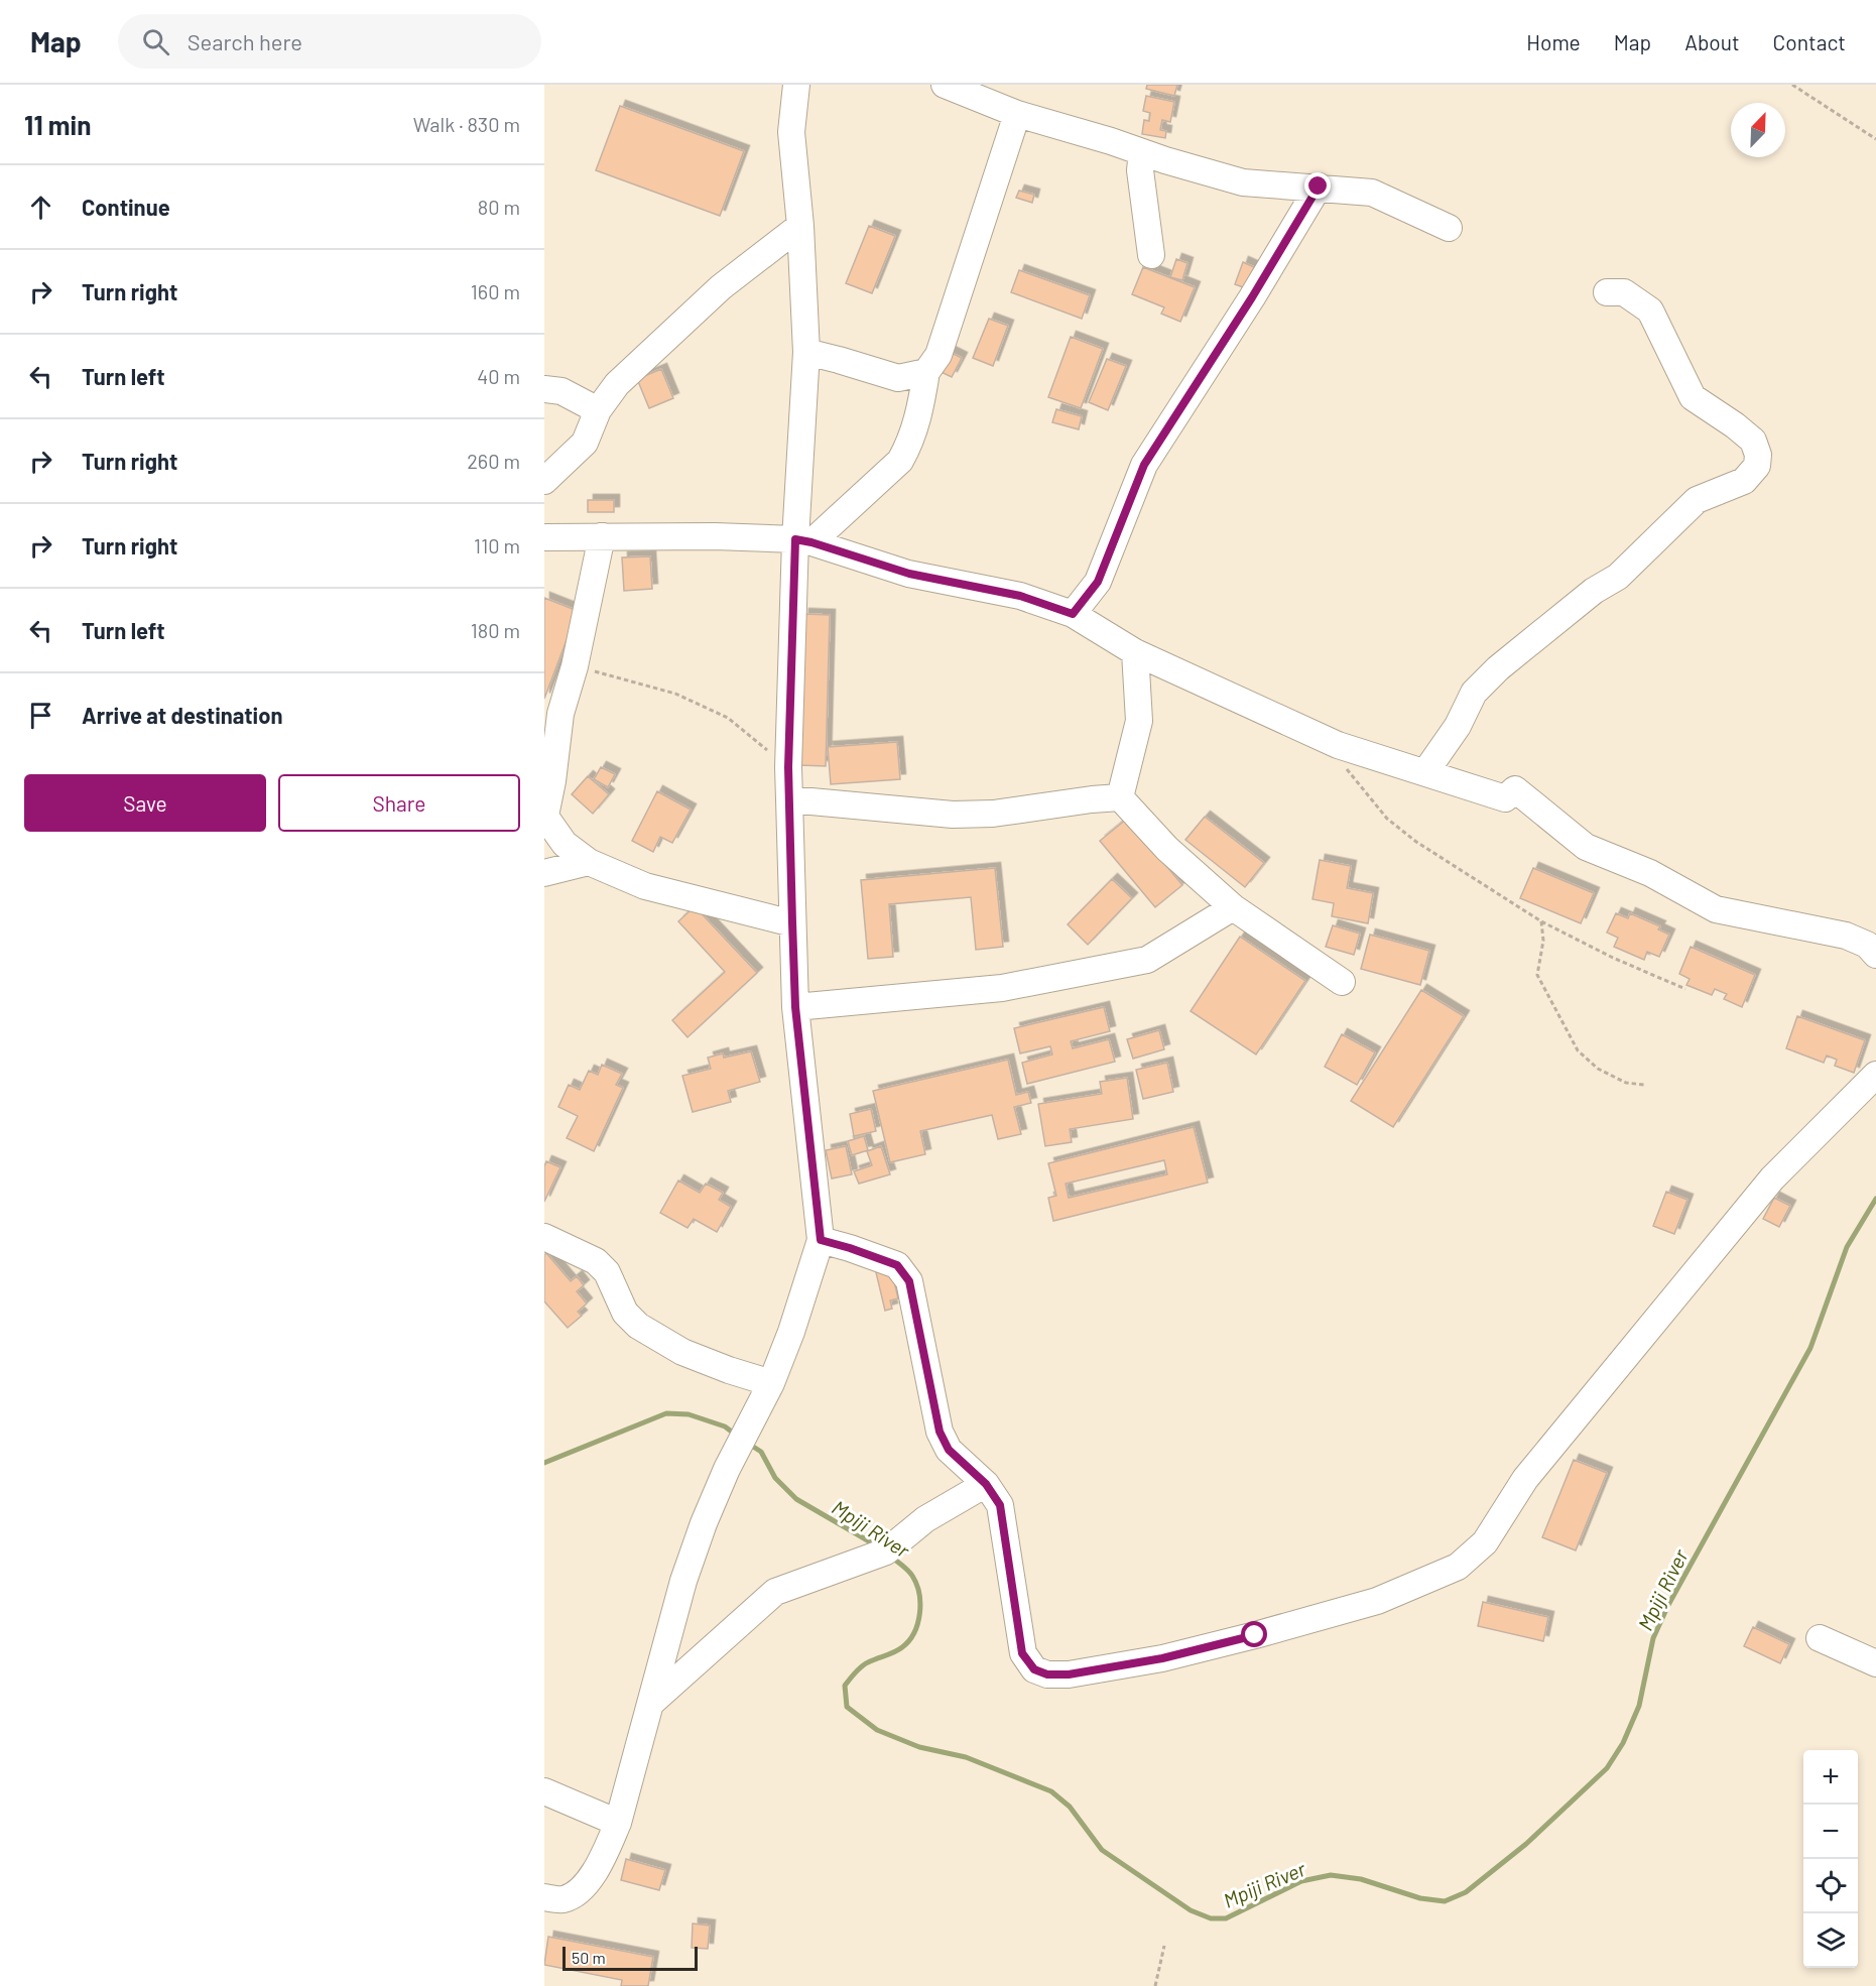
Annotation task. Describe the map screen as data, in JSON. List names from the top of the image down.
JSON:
{
  "water": ["Mpiji River"],
  "scale_bar": "50 m",
  "north": "top right",
  "page": {
    "header": "Map",
    "search": "Search here",
    "nav": [
      "Home",
      "Map",
      "About",
      "Contact"
    ],
    "heading": ["11 min", "Walk · 830 m"],
    "list": [
      ["Continue", "80 m"],
      ["Turn right", "160 m"],
      ["Turn left", "40 m"],
      ["Turn right", "260 m"],
      ["Turn right", "110 m"],
      ["Turn left", "180 m"],
      "Arrive at destination"
    ],
    "buttons": ["Save", "Share"],
    "map_buttons": ["+", "−"],
    "scale": "50 m"
  }
}
